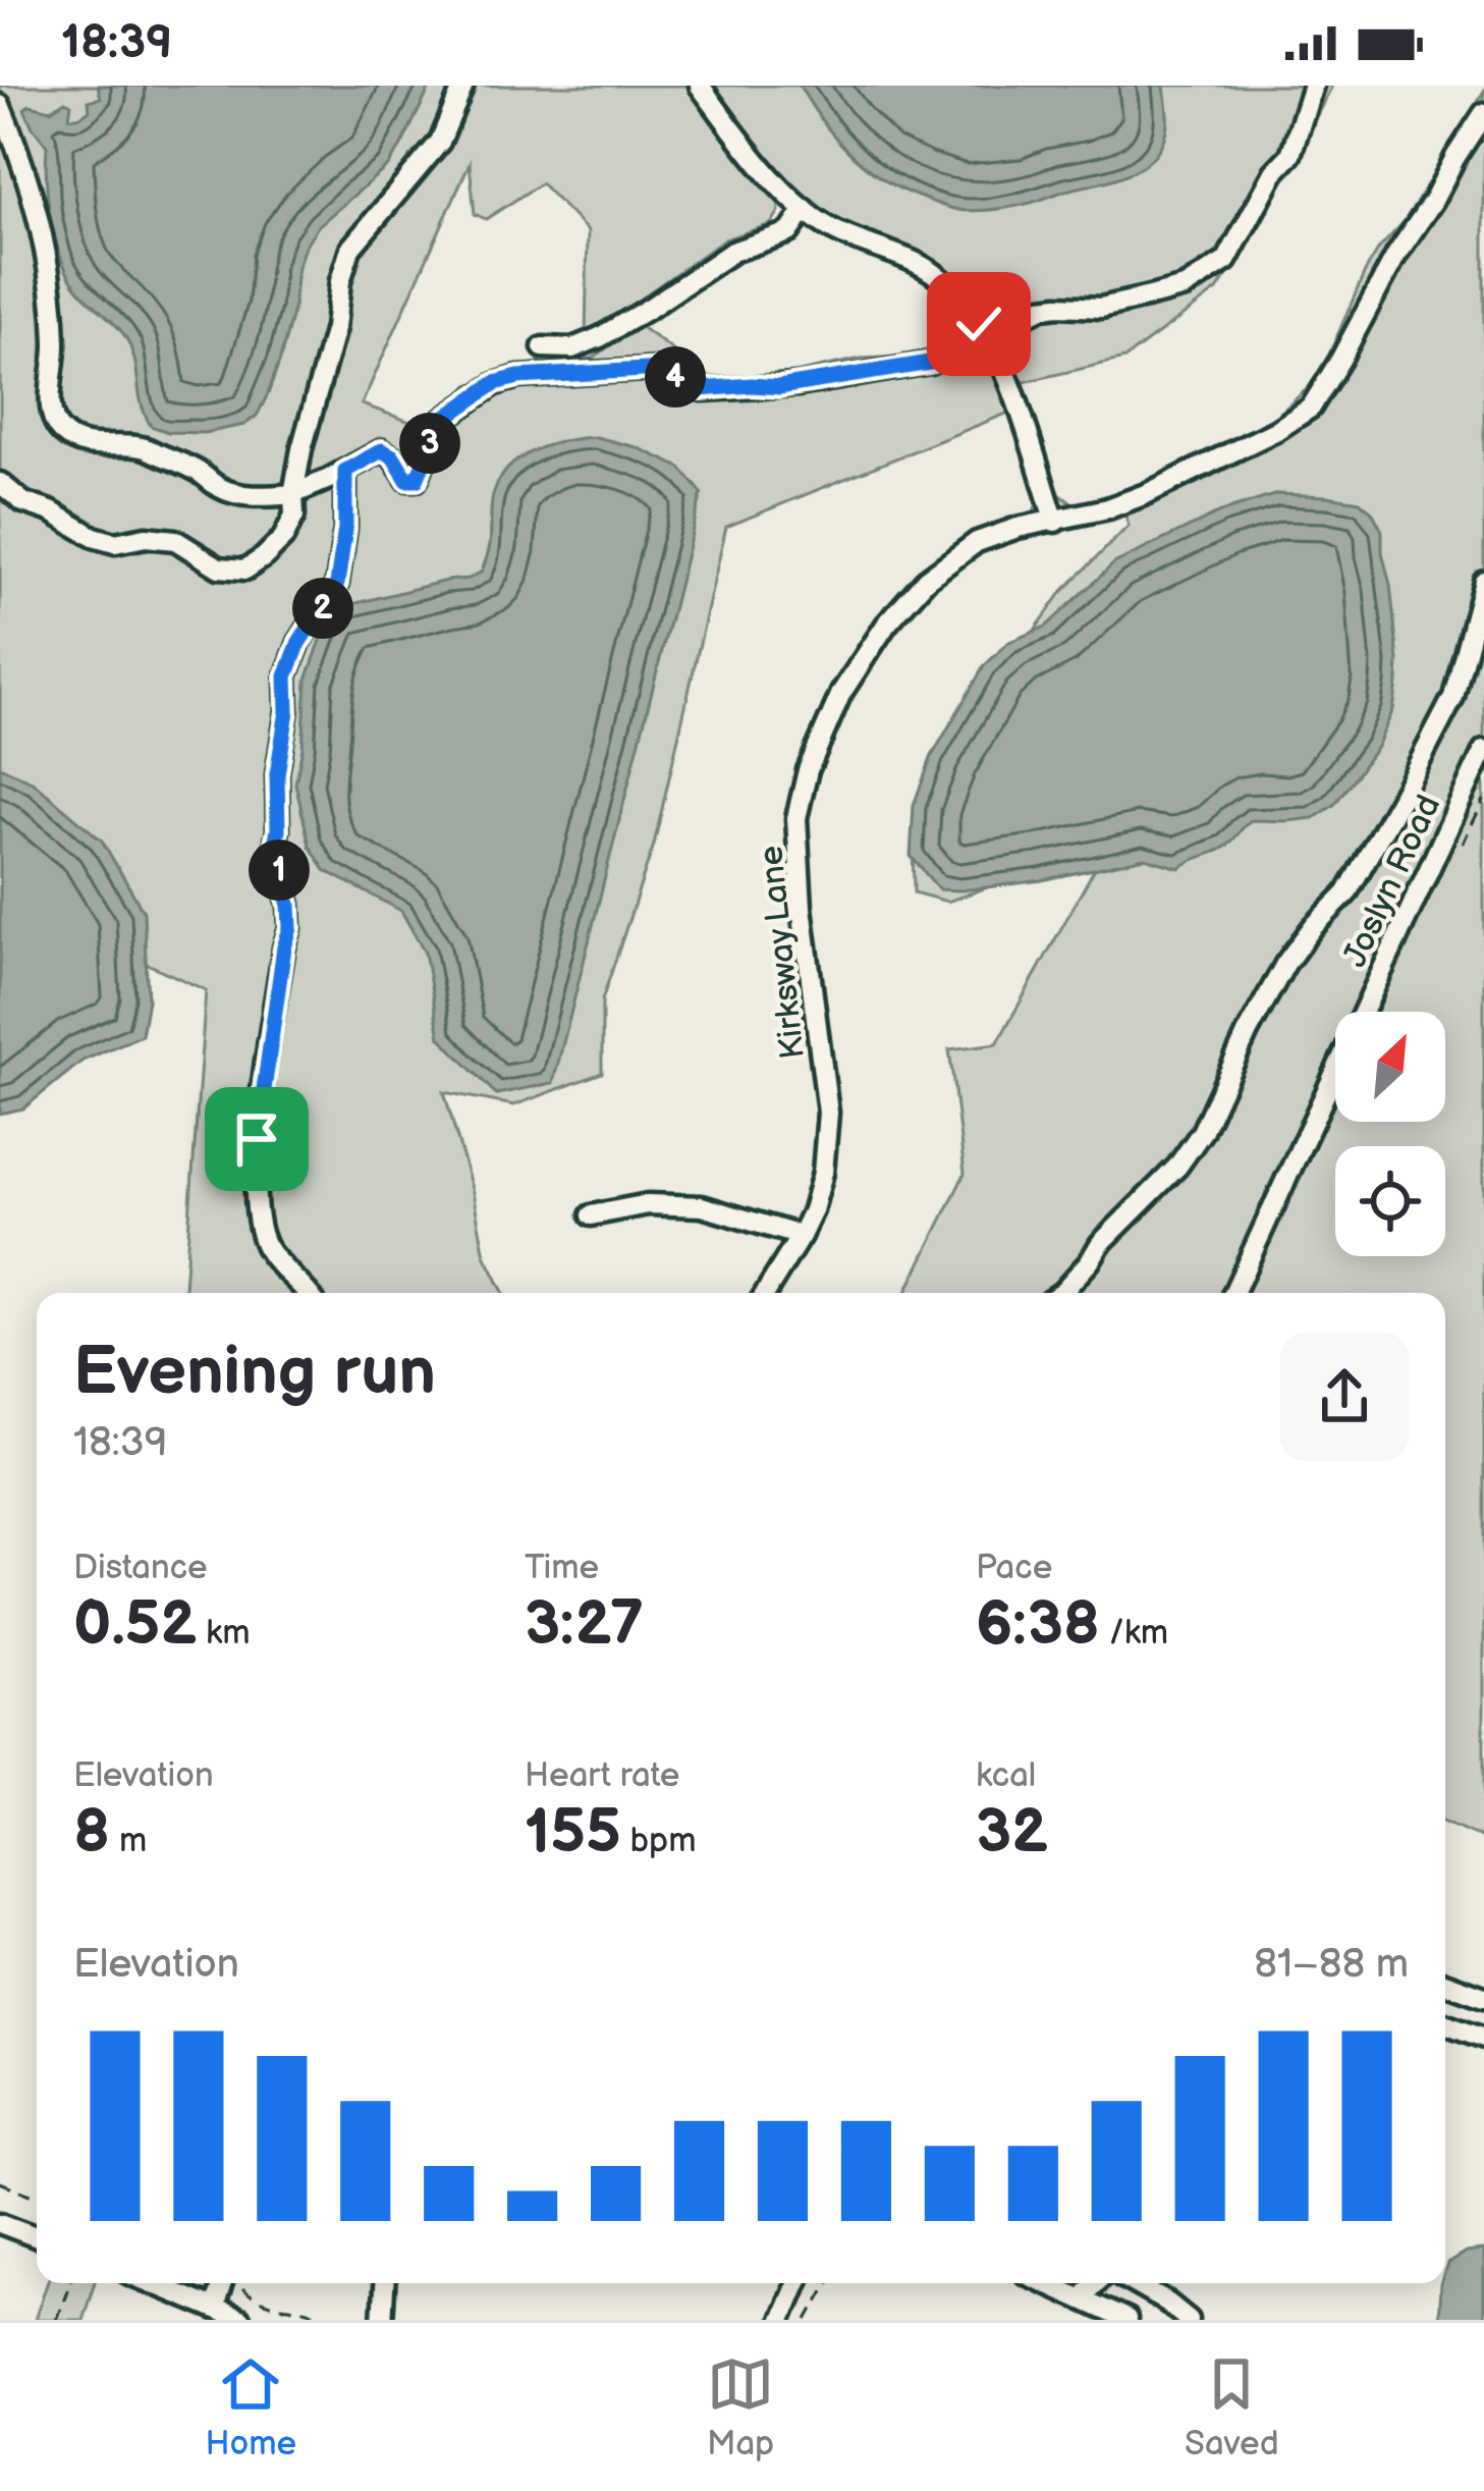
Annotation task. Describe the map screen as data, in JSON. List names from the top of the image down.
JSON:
{
  "streets": {
    "street": ["Joslyn Road", "Kirksway Lane"]
  },
  "north": "top right",
  "page": {
    "status": "18:39",
    "pins": [
      "4",
      "3",
      "2",
      "1"
    ],
    "heading": ["Evening run", "18:39"],
    "stats": [
      ["Distance", "0.52 km"],
      ["Time", "3:27"],
      ["Pace", "6:38 /km"],
      ["Elevation", "8 m"],
      ["Heart rate", "155 bpm"],
      ["kcal", "32"]
    ],
    "chart": ["Elevation", "81–88 m"],
    "tabs": ["Home", "Map", "Saved"]
  }
}
